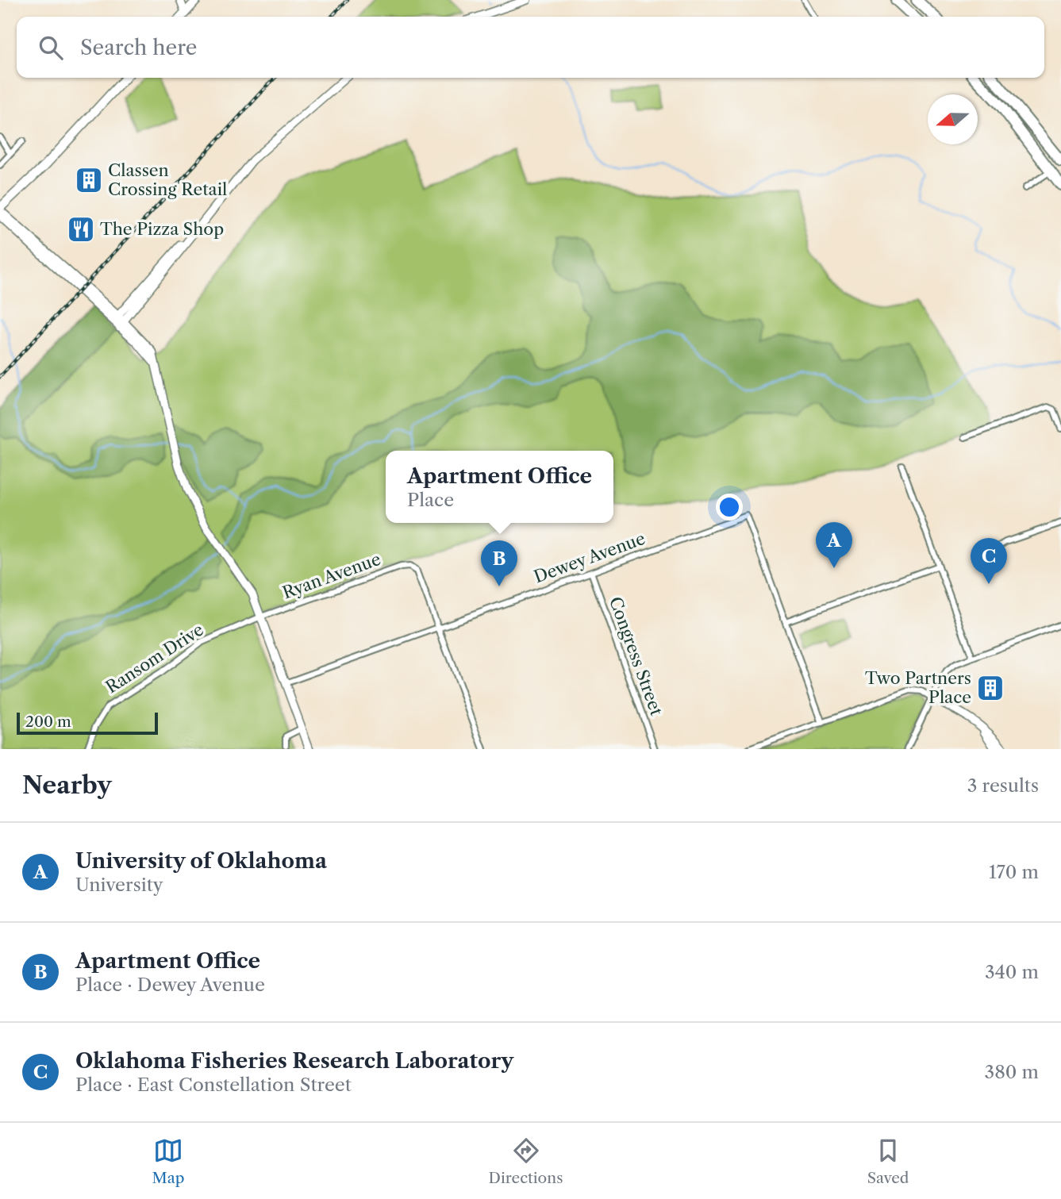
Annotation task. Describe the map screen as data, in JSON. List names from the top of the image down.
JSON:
{
  "streets": {
    "street": [
      "Dewey Avenue",
      "Ryan Avenue",
      "Congress Street",
      "Ransom Drive"
    ]
  },
  "crossings": [
    ["Dewey Avenue", "Ryan Avenue"],
    ["Dewey Avenue", "Congress Street"],
    ["Ryan Avenue", "Ransom Drive"]
  ],
  "places": {
    "building": ["Classen Crossing Retail", "Two Partners Place"],
    "restaurant": ["The Pizza Shop"]
  },
  "scale_bar": "200 m",
  "north": "left",
  "page": {
    "search": "Search here",
    "popup": ["Apartment Office", "Place"],
    "pins": ["A", "C", "B"],
    "scale": "200 m",
    "heading": ["Nearby", "3 results"],
    "list": [
      {
        "mark": "A",
        "name": "University of Oklahoma",
        "note": "University",
        "value": "170 m"
      },
      {
        "mark": "B",
        "name": "Apartment Office",
        "note": "Place · Dewey Avenue",
        "value": "340 m"
      },
      {
        "mark": "C",
        "name": "Oklahoma Fisheries Research Laboratory",
        "note": "Place · East Constellation Street",
        "value": "380 m"
      }
    ],
    "nav": ["Map", "Directions", "Saved"]
  }
}
